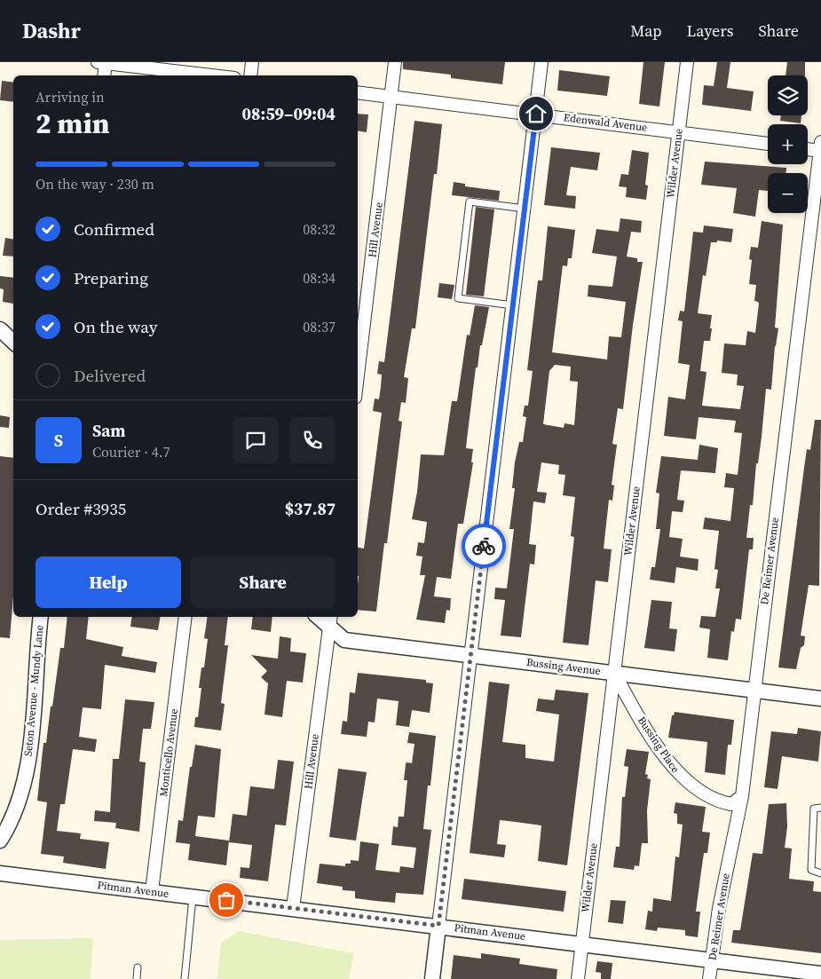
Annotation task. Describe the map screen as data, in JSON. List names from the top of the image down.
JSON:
{
  "streets": {
    "street": [
      "Edenwald Avenue",
      "Wilder Avenue",
      "Hill Avenue",
      "De Reimer Avenue",
      "Bussing Avenue",
      "Seton Avenue - Mundy Lane",
      "Bussing Place",
      "Monticello Avenue",
      "Pitman Avenue"
    ]
  },
  "crossings": [
    ["Edenwald Avenue", "Wilder Avenue"],
    ["Edenwald Avenue", "Hill Avenue"],
    ["Wilder Avenue", "Bussing Avenue"],
    ["Wilder Avenue", "Bussing Place"],
    ["Wilder Avenue", "Pitman Avenue"],
    ["Hill Avenue", "Bussing Avenue"],
    ["Hill Avenue", "Pitman Avenue"],
    ["De Reimer Avenue", "Bussing Avenue"],
    ["De Reimer Avenue", "Bussing Place"],
    ["De Reimer Avenue", "Pitman Avenue"],
    ["Bussing Avenue", "Bussing Place"],
    ["Monticello Avenue", "Pitman Avenue"]
  ],
  "page": {
    "header": "Dashr",
    "nav": ["Map", "Layers", "Share"],
    "map_buttons": ["+", "−"],
    "heading": ["2 min", "Arriving in", "08:59–09:04"],
    "panel": [
      "Sam",
      "Courier · 4.7",
      "Order #3935",
      "$37.87"
    ],
    "bar": "On the way · 230 m",
    "list": [
      ["Confirmed", "08:32"],
      ["Preparing", "08:34"],
      ["On the way", "08:37"],
      "Delivered"
    ],
    "round": "S",
    "buttons": ["Help", "Share"]
  }
}
